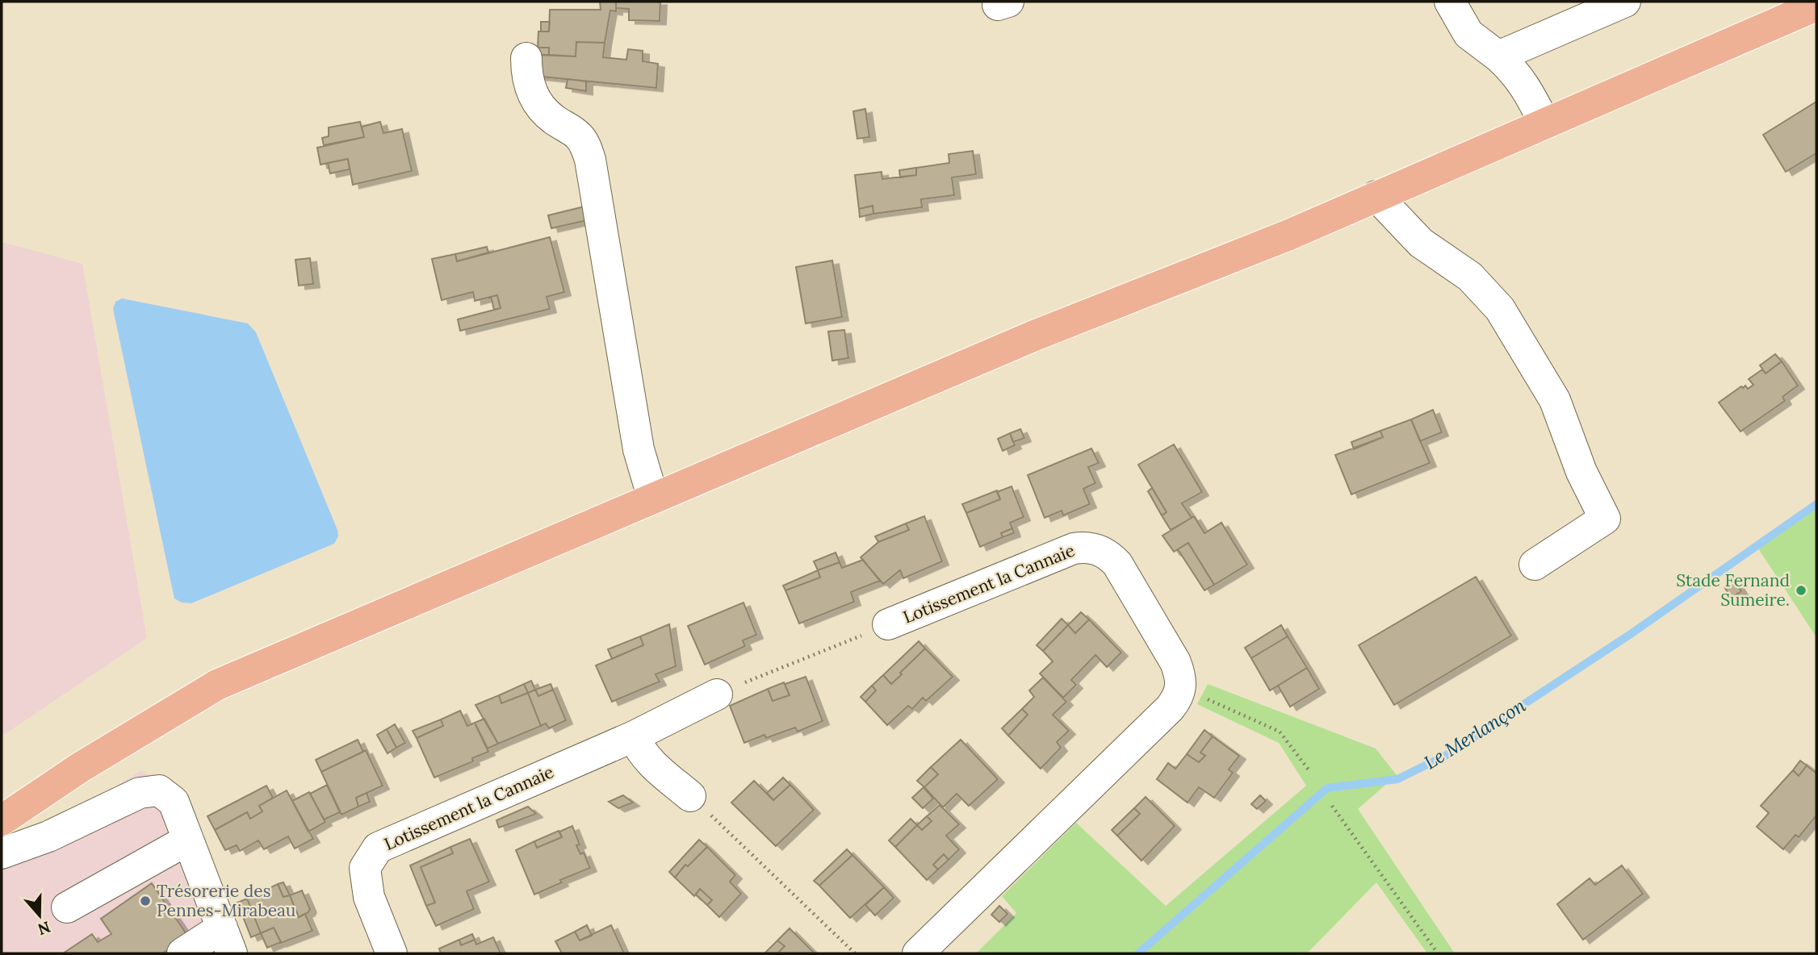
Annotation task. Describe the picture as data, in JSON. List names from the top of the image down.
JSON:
{
  "streets": {
    "street": ["Lotissement la Cannaie"]
  },
  "water": ["Le Merlançon"],
  "places": ["Stade Fernand Sumeire.", "Trésorerie des Pennes-Mirabeau"],
  "north": "bottom"
}
